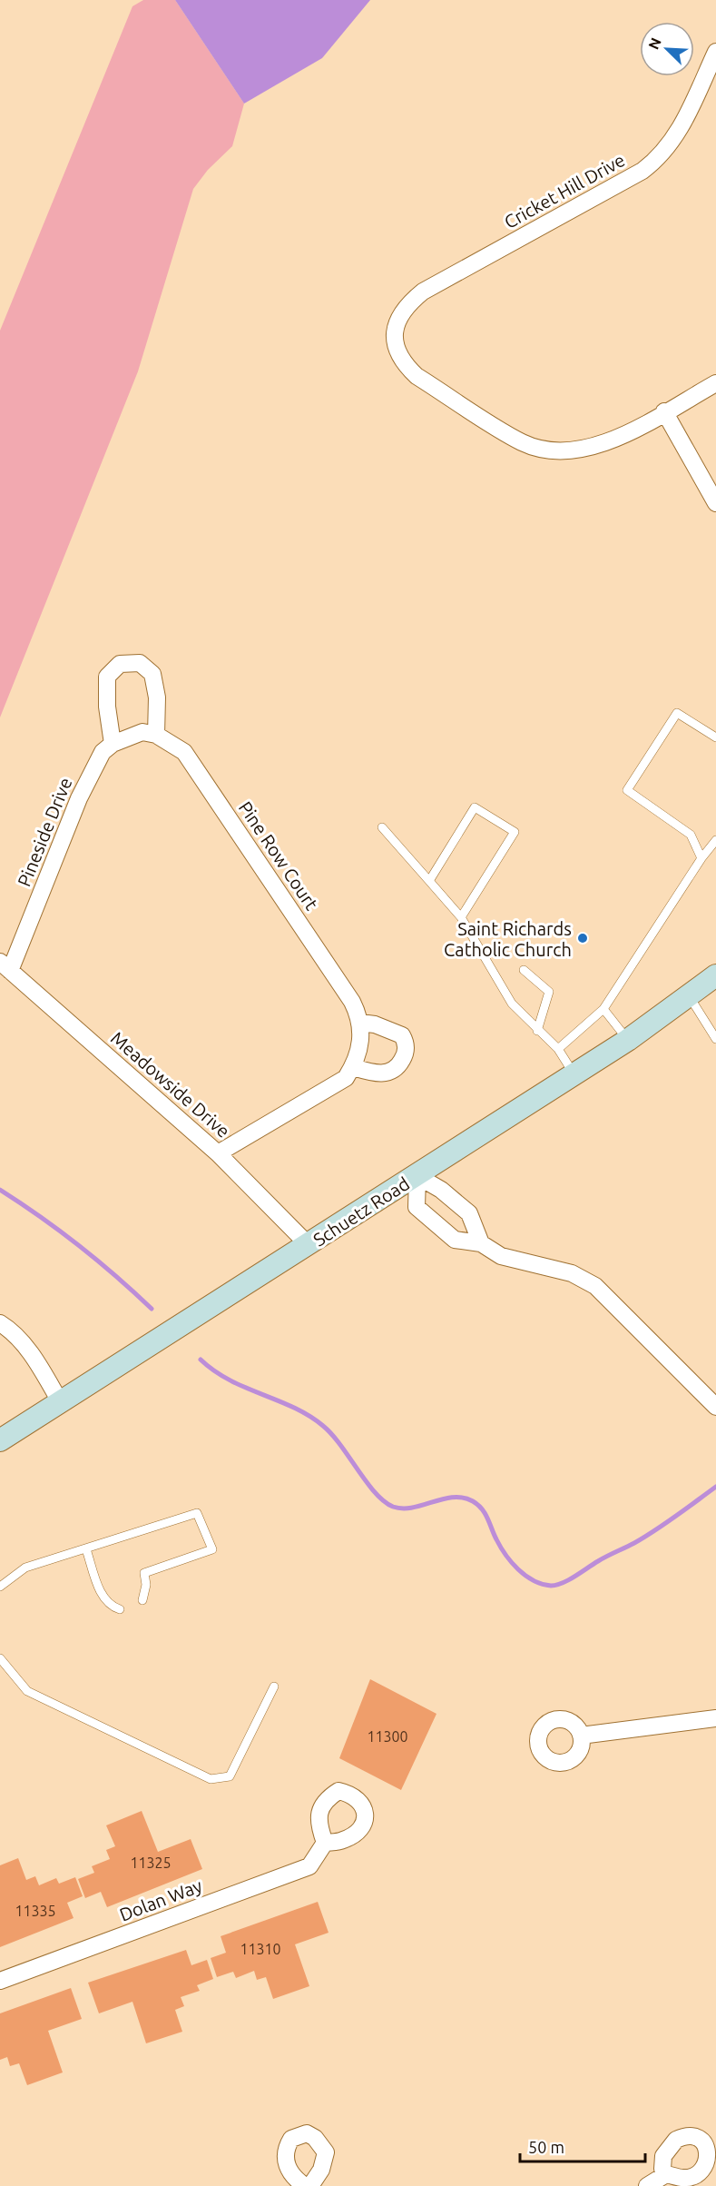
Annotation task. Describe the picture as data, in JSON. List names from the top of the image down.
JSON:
{
  "streets": {
    "main road": ["Schuetz Road"],
    "street": [
      "Cricket Hill Drive",
      "Pineside Drive",
      "Pine Row Court",
      "Meadowside Drive",
      "Dolan Way"
    ]
  },
  "crossings": [
    ["Pineside Drive", "Pine Row Court"],
    ["Pineside Drive", "Meadowside Drive"],
    ["Pine Row Court", "Meadowside Drive"],
    ["Meadowside Drive", "Schuetz Road"]
  ],
  "places": ["Saint Richards Catholic Church"],
  "house_numbers": [
    "11300",
    "11325",
    "11335",
    "11310"
  ],
  "scale_bar": "50 m",
  "north": "top left"
}
